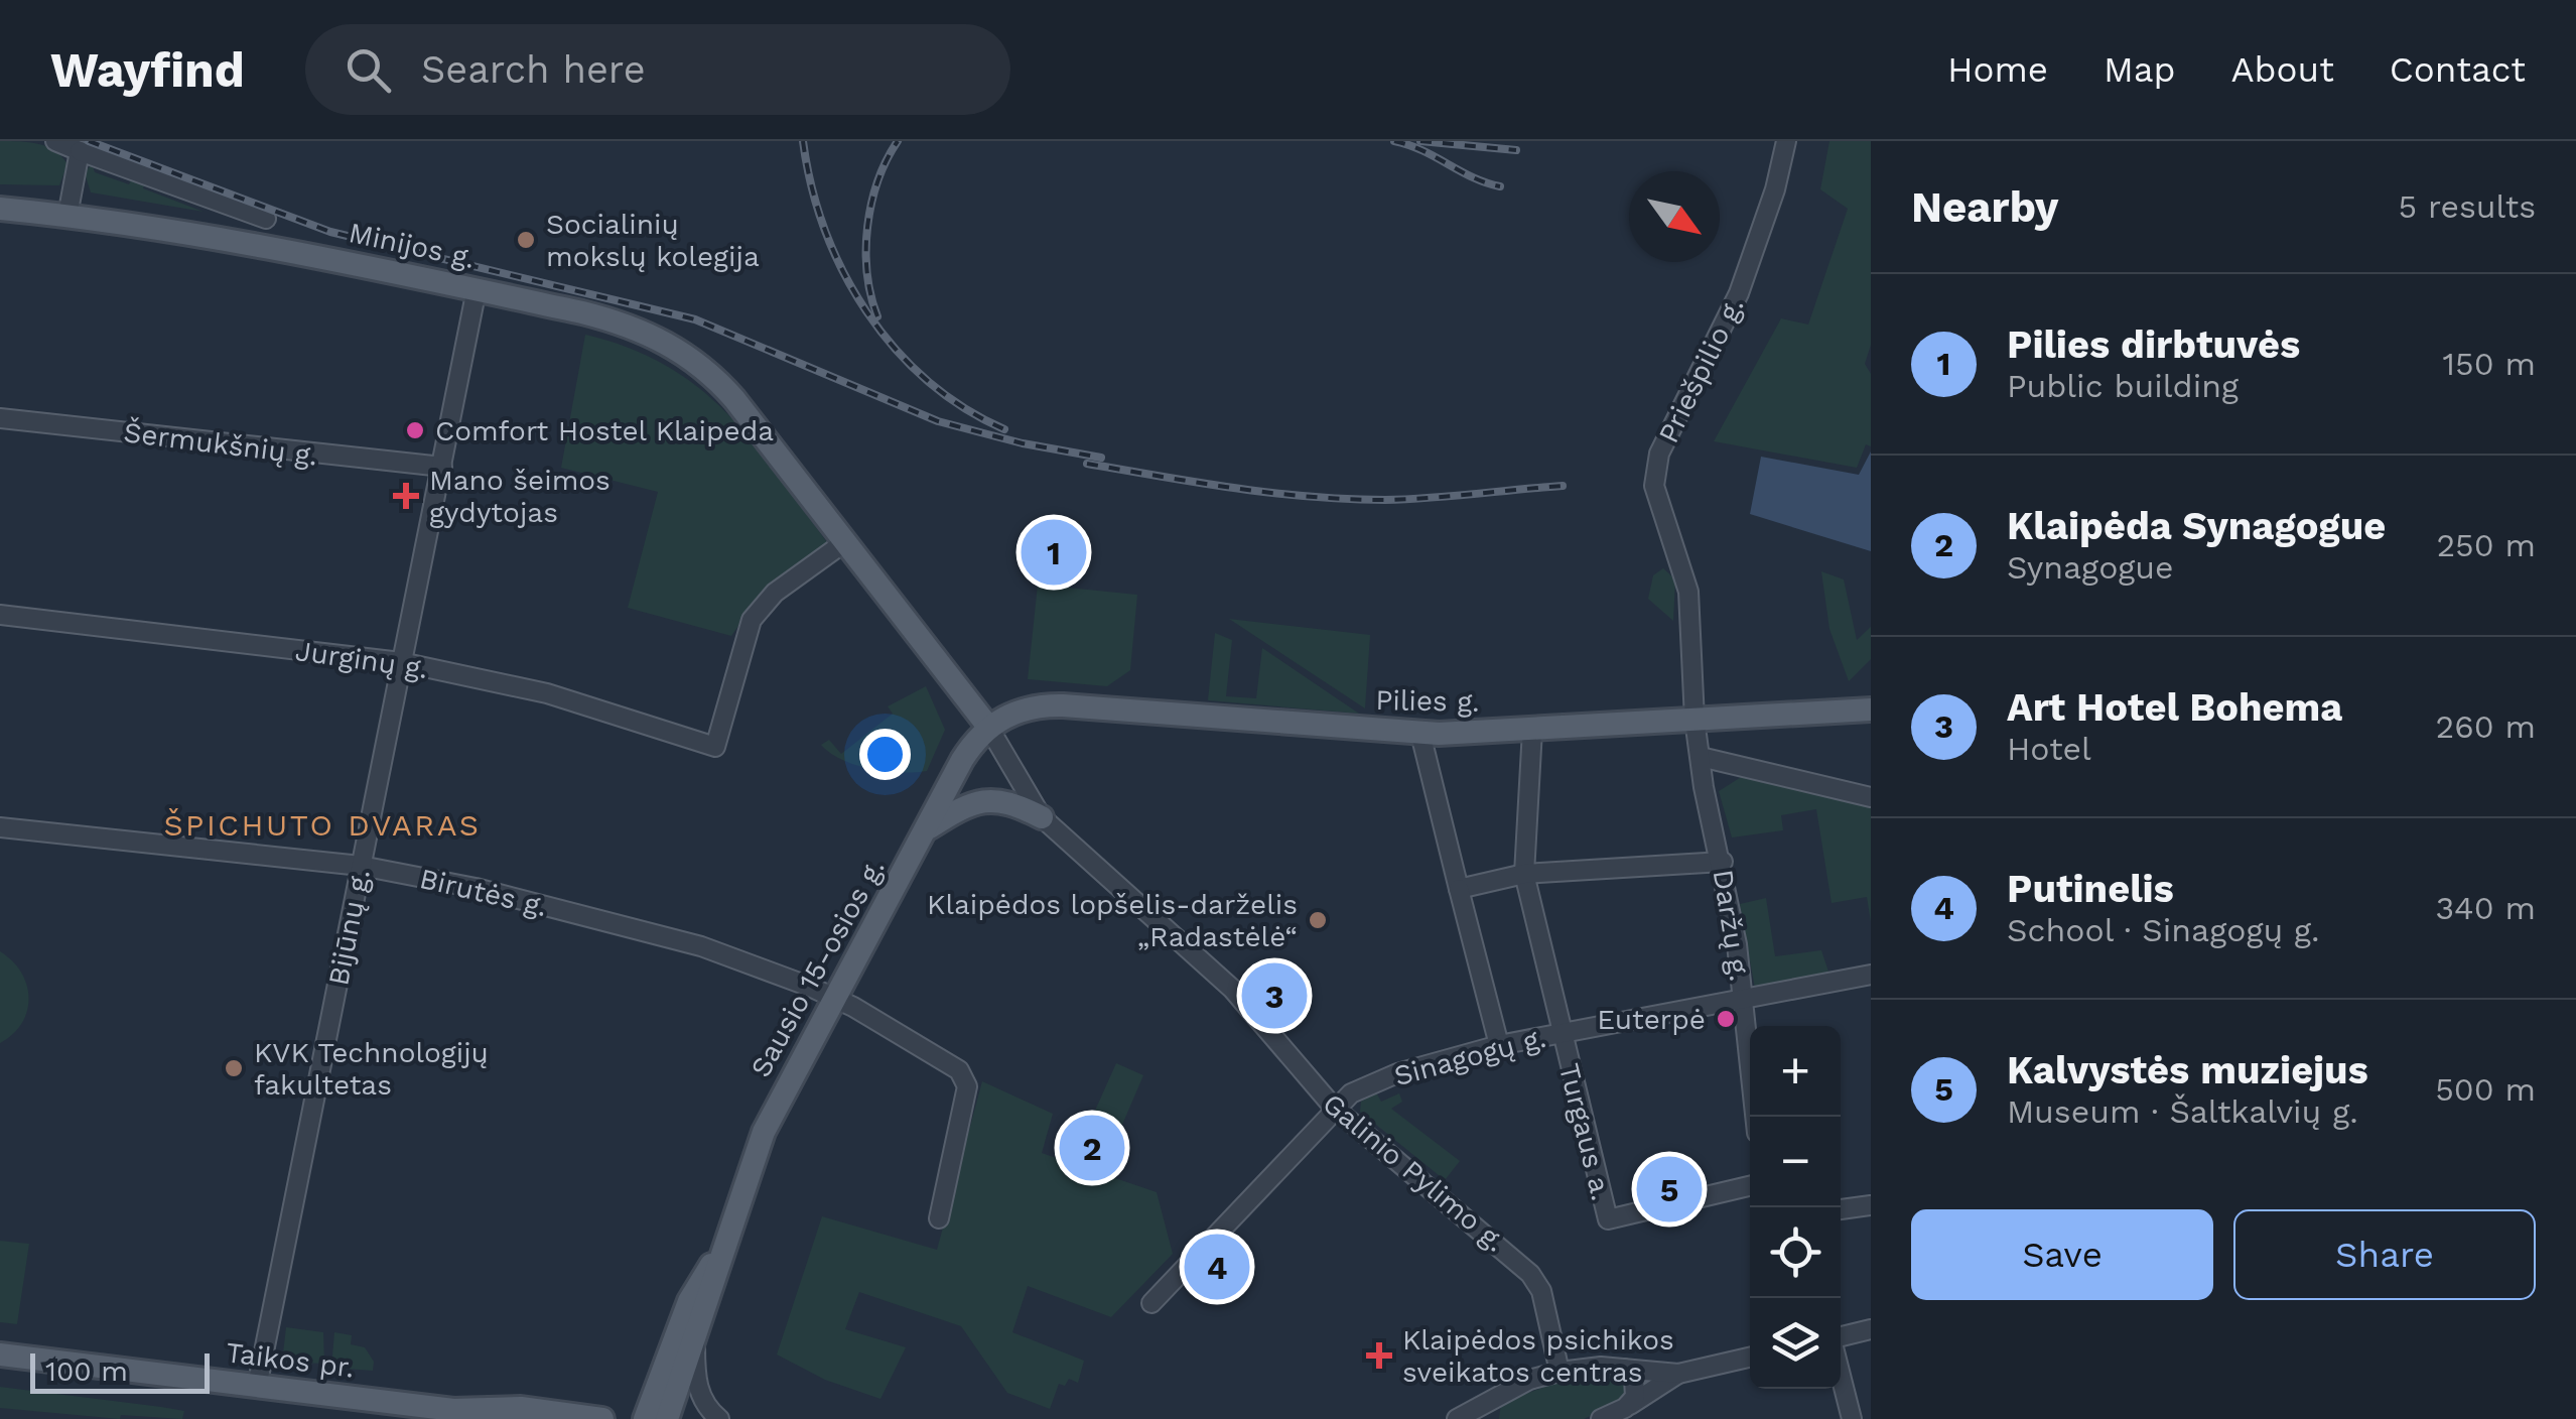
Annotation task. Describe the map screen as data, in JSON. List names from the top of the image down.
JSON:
{
  "streets": {
    "main road": [
      "Minijos g.",
      "Pilies g.",
      "Sausio 15-osios g.",
      "Taikos pr."
    ],
    "street": [
      "Priešpilio g.",
      "Šermukšnių g.",
      "Jurginų g.",
      "Birutės g.",
      "Daržų g.",
      "Bijūnų g.",
      "Sinagogų g.",
      "Turgaus a.",
      "Galinio Pylimo g."
    ]
  },
  "crossings": [
    ["Minijos g.", "Jurginų g."],
    ["Minijos g.", "Pilies g."],
    ["Minijos g.", "Bijūnų g."],
    ["Minijos g.", "Sausio 15-osios g."],
    ["Minijos g.", "Galinio Pylimo g."],
    ["Priešpilio g.", "Pilies g."],
    ["Priešpilio g.", "Daržų g."],
    ["Šermukšnių g.", "Bijūnų g."],
    ["Jurginų g.", "Bijūnų g."],
    ["Pilies g.", "Daržų g."],
    ["Pilies g.", "Sausio 15-osios g."],
    ["Pilies g.", "Turgaus a."],
    ["Pilies g.", "Galinio Pylimo g."],
    ["Birutės g.", "Bijūnų g."],
    ["Birutės g.", "Sausio 15-osios g."],
    ["Daržų g.", "Sinagogų g."],
    ["Bijūnų g.", "Taikos pr."],
    ["Sausio 15-osios g.", "Galinio Pylimo g."],
    ["Sinagogų g.", "Turgaus a."],
    ["Sinagogų g.", "Galinio Pylimo g."]
  ],
  "districts": ["ŠPICHUTO DVARAS"],
  "places": {
    "other": [
      "Socialinių mokslų kolegija",
      "Comfort Hostel Klaipeda",
      "Klaipėdos lopšelis-darželis „Radastėlė“",
      "Euterpė",
      "KVK Technologijų fakultetas"
    ],
    "health": ["Mano šeimos gydytojas", "Klaipėdos psichikos sveikatos centras"]
  },
  "scale_bar": "100 m",
  "north": "bottom right",
  "page": {
    "header": "Wayfind",
    "search": "Search here",
    "nav": [
      "Home",
      "Map",
      "About",
      "Contact"
    ],
    "heading": ["Nearby", "5 results"],
    "list": [
      {
        "mark": "1",
        "name": "Pilies dirbtuvės",
        "note": "Public building",
        "value": "150 m"
      },
      {
        "mark": "2",
        "name": "Klaipėda Synagogue",
        "note": "Synagogue",
        "value": "250 m"
      },
      {
        "mark": "3",
        "name": "Art Hotel Bohema",
        "note": "Hotel",
        "value": "260 m"
      },
      {
        "mark": "4",
        "name": "Putinelis",
        "note": "School · Sinagogų g.",
        "value": "340 m"
      },
      {
        "mark": "5",
        "name": "Kalvystės muziejus",
        "note": "Museum · Šaltkalvių g.",
        "value": "500 m"
      }
    ],
    "pins": [
      "1",
      "3",
      "2",
      "5",
      "4"
    ],
    "map_buttons": ["+", "−"],
    "buttons": ["Save", "Share"],
    "scale": "100 m"
  }
}
